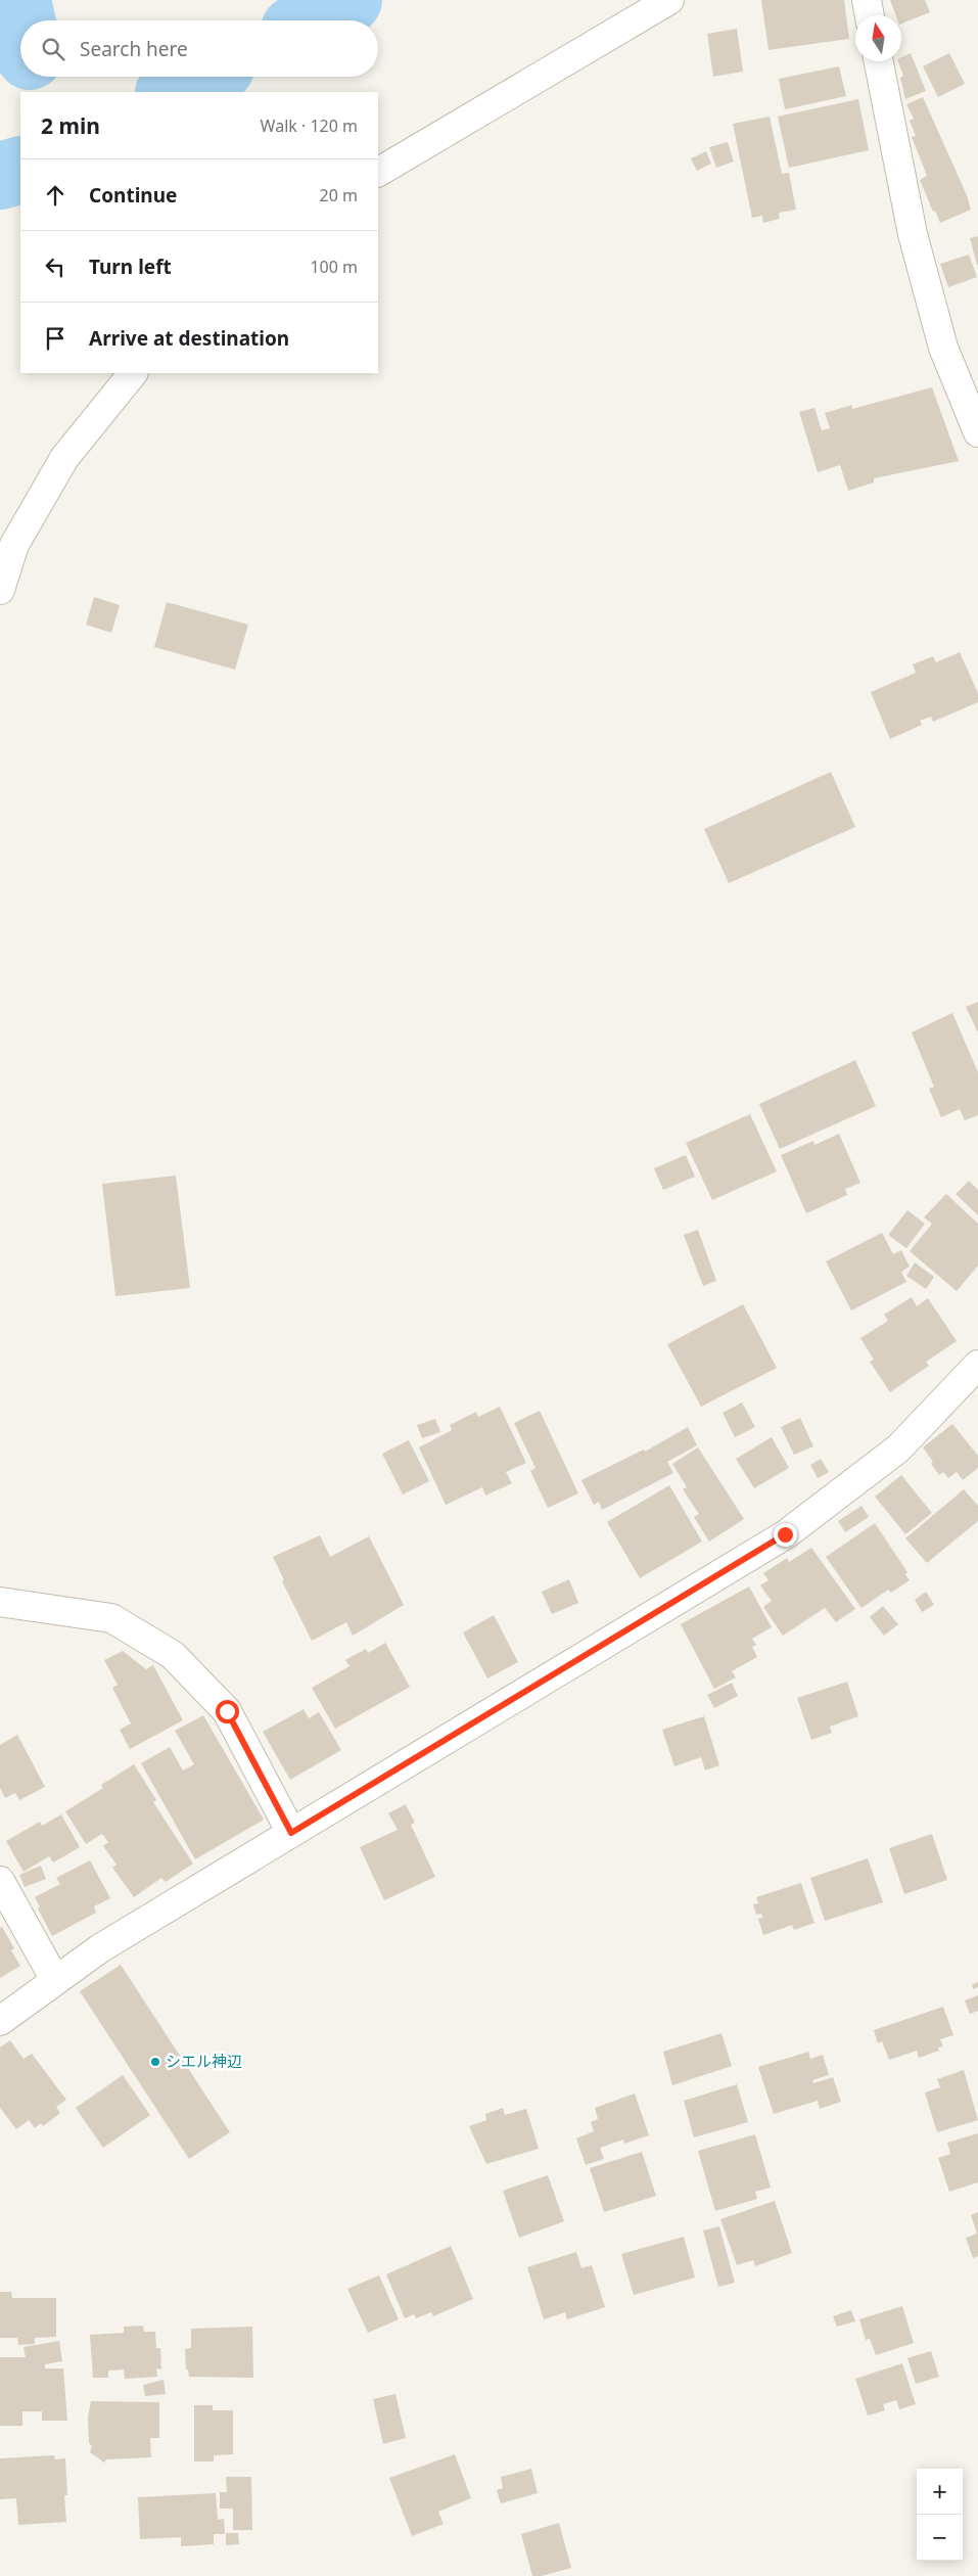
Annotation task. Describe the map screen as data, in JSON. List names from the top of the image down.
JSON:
{
  "places": ["シエル神辺"],
  "north": "top",
  "page": {
    "search": "Search here",
    "heading": ["2 min", "Walk · 120 m"],
    "list": [
      ["Continue", "20 m"],
      ["Turn left", "100 m"],
      "Arrive at destination"
    ],
    "map_buttons": ["+", "−"]
  }
}
